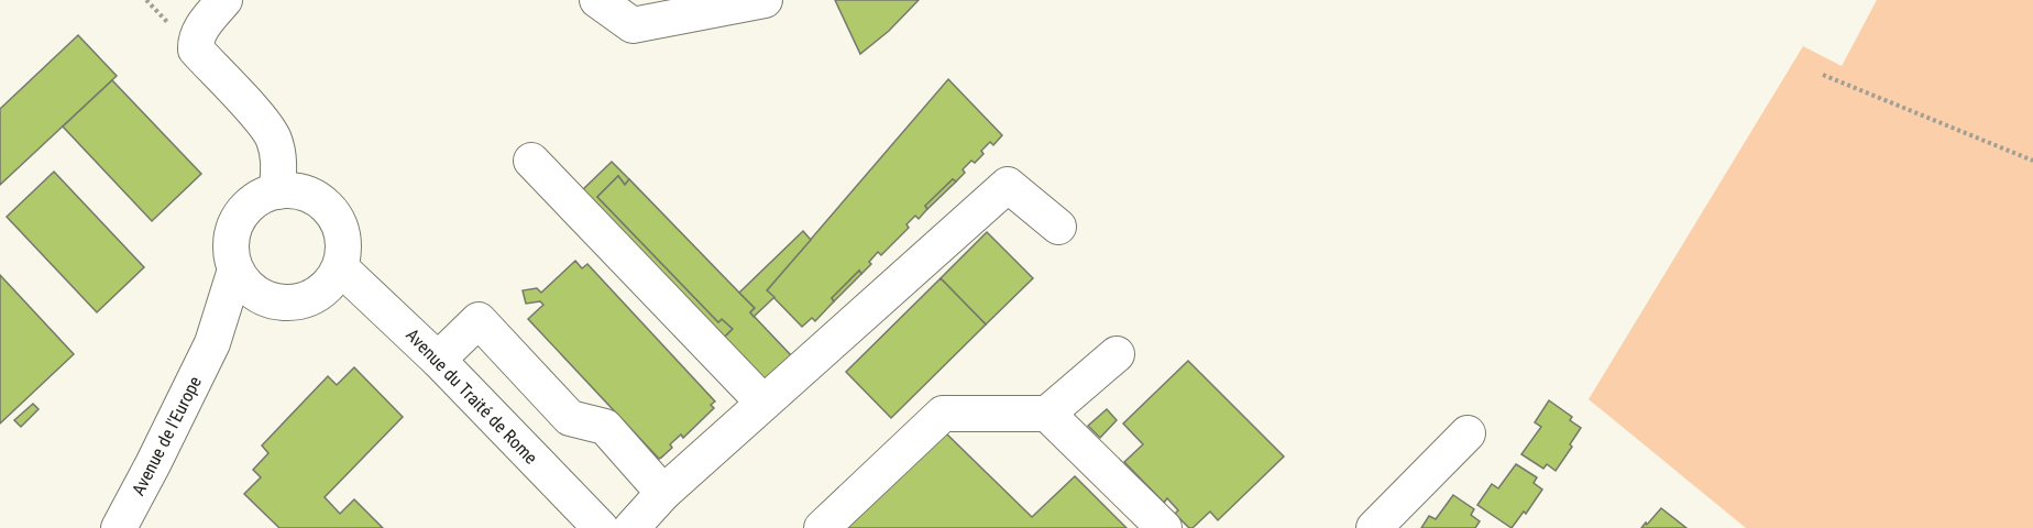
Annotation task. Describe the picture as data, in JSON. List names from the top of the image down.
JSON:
{
  "streets": {
    "street": ["Avenue du Traité de Rome", "Avenue de l'Europe"]
  },
  "crossings": [
    ["Avenue du Traité de Rome", "Avenue de l'Europe"]
  ]
}
